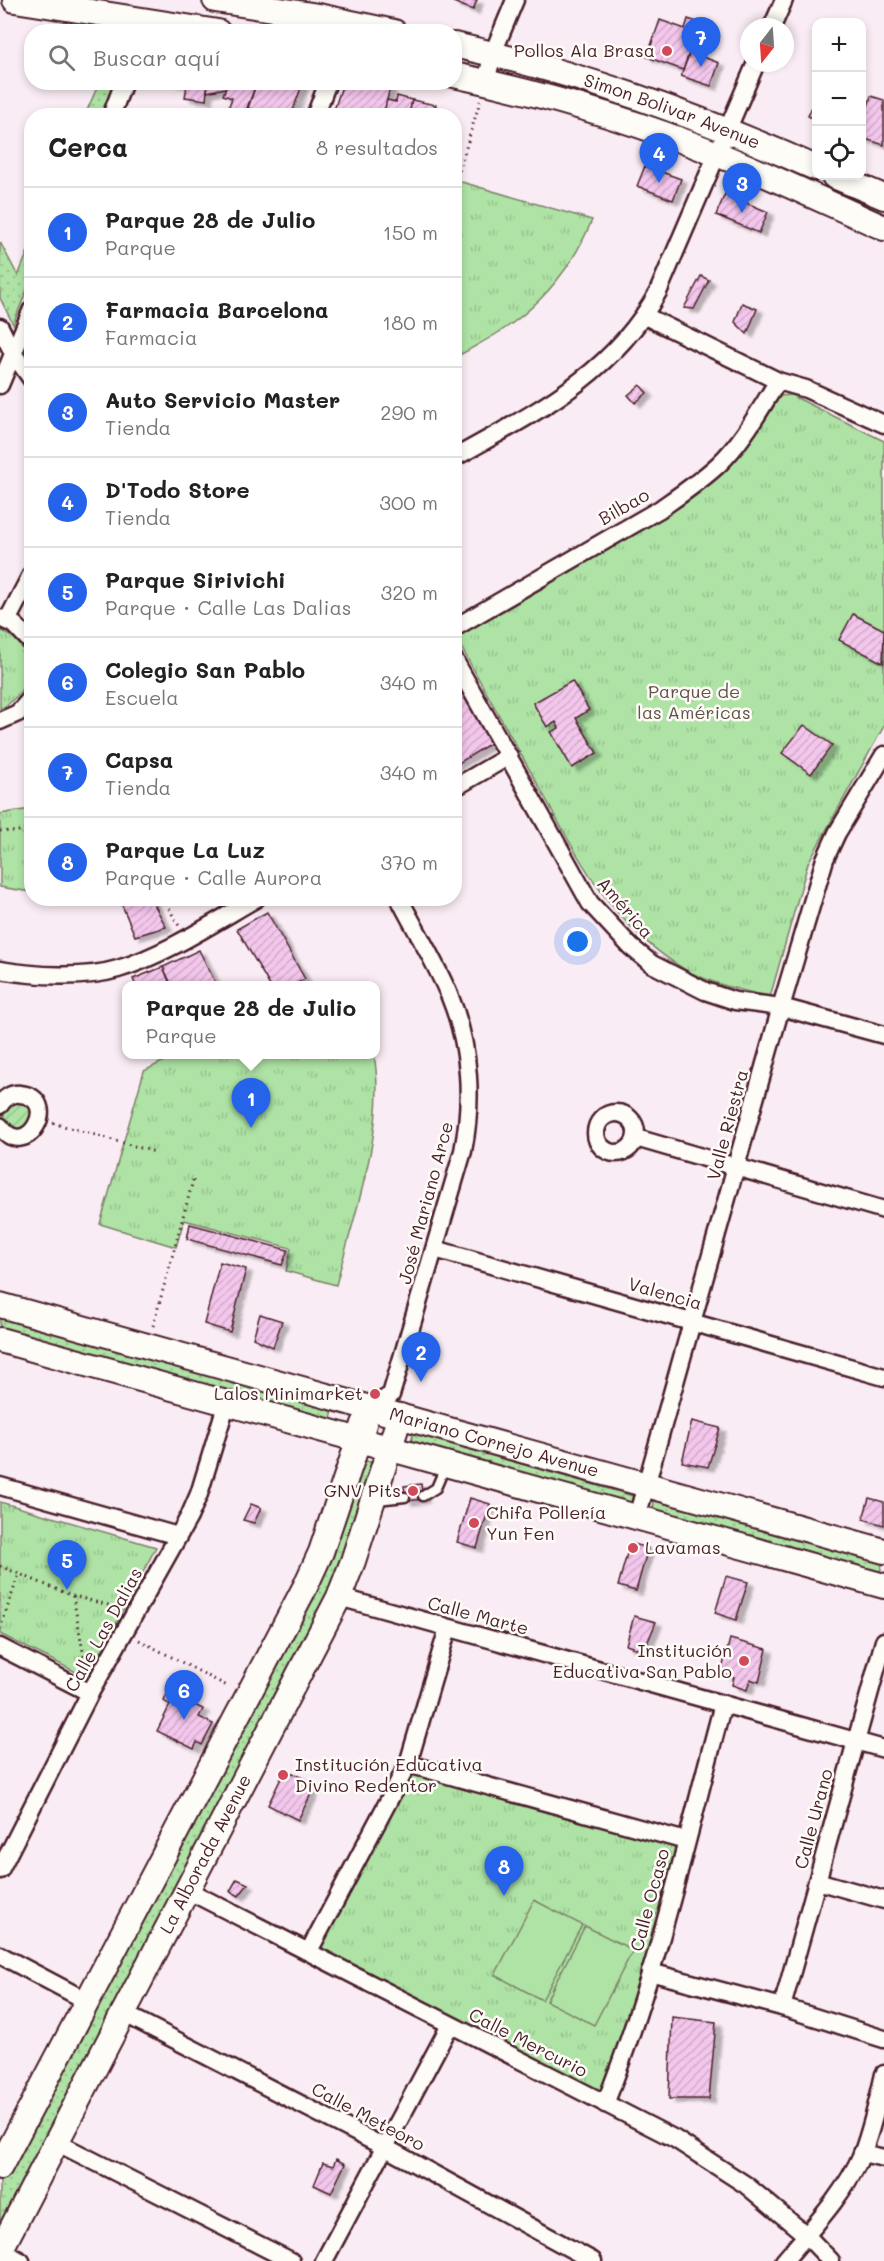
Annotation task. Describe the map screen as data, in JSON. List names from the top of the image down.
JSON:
{
  "streets": {
    "main road": ["Simon Bolivar Avenue", "Mariano Cornejo Avenue", "La Alborada Avenue"],
    "street": [
      "Bilbao",
      "América",
      "Valle Riestra",
      "José Mariano Arce",
      "Valencia",
      "Calle Marte",
      "Calle Las Dalias",
      "Calle Urano",
      "Calle Ocaso",
      "Calle Mercurio",
      "Calle Meteoro"
    ]
  },
  "crossings": [
    ["América", "Valle Riestra"],
    ["Valle Riestra", "Valencia"],
    ["Valle Riestra", "Mariano Cornejo Avenue"],
    ["José Mariano Arce", "Valencia"],
    ["José Mariano Arce", "Mariano Cornejo Avenue"],
    ["José Mariano Arce", "La Alborada Avenue"],
    ["Mariano Cornejo Avenue", "Calle Las Dalias"],
    ["Mariano Cornejo Avenue", "La Alborada Avenue"],
    ["Calle Marte", "Calle Urano"],
    ["Calle Marte", "La Alborada Avenue"],
    ["Calle Marte", "Calle Ocaso"],
    ["La Alborada Avenue", "Calle Mercurio"],
    ["La Alborada Avenue", "Calle Meteoro"],
    ["Calle Ocaso", "Calle Mercurio"]
  ],
  "parks": ["Parque de las Américas"],
  "places": [
    "Pollos Ala Brasa",
    "Lalos Minimarket",
    "GNV Pits",
    "Chifa Pollería Yun Fen",
    "Lavamas",
    "Institución Educativa San Pablo",
    "Institución Educativa Divino Redentor"
  ],
  "north": "bottom",
  "page": {
    "pins": [
      "7",
      "4",
      "3",
      "1",
      "2",
      "5",
      "6",
      "8"
    ],
    "map_buttons": ["+", "−"],
    "search": "Buscar aquí",
    "heading": ["Cerca", "8 resultados"],
    "list": [
      {
        "mark": "1",
        "name": "Parque 28 de Julio",
        "note": "Parque",
        "value": "150 m"
      },
      {
        "mark": "2",
        "name": "Farmacia Barcelona",
        "note": "Farmacia",
        "value": "180 m"
      },
      {
        "mark": "3",
        "name": "Auto Servicio Master",
        "note": "Tienda",
        "value": "290 m"
      },
      {
        "mark": "4",
        "name": "D'Todo Store",
        "note": "Tienda",
        "value": "300 m"
      },
      {
        "mark": "5",
        "name": "Parque Sirivichi",
        "note": "Parque · Calle Las Dalias",
        "value": "320 m"
      },
      {
        "mark": "6",
        "name": "Colegio San Pablo",
        "note": "Escuela",
        "value": "340 m"
      },
      {
        "mark": "7",
        "name": "Capsa",
        "note": "Tienda",
        "value": "340 m"
      },
      {
        "mark": "8",
        "name": "Parque La Luz",
        "note": "Parque · Calle Aurora",
        "value": "370 m"
      }
    ],
    "popup": ["Parque 28 de Julio", "Parque"]
  }
}
